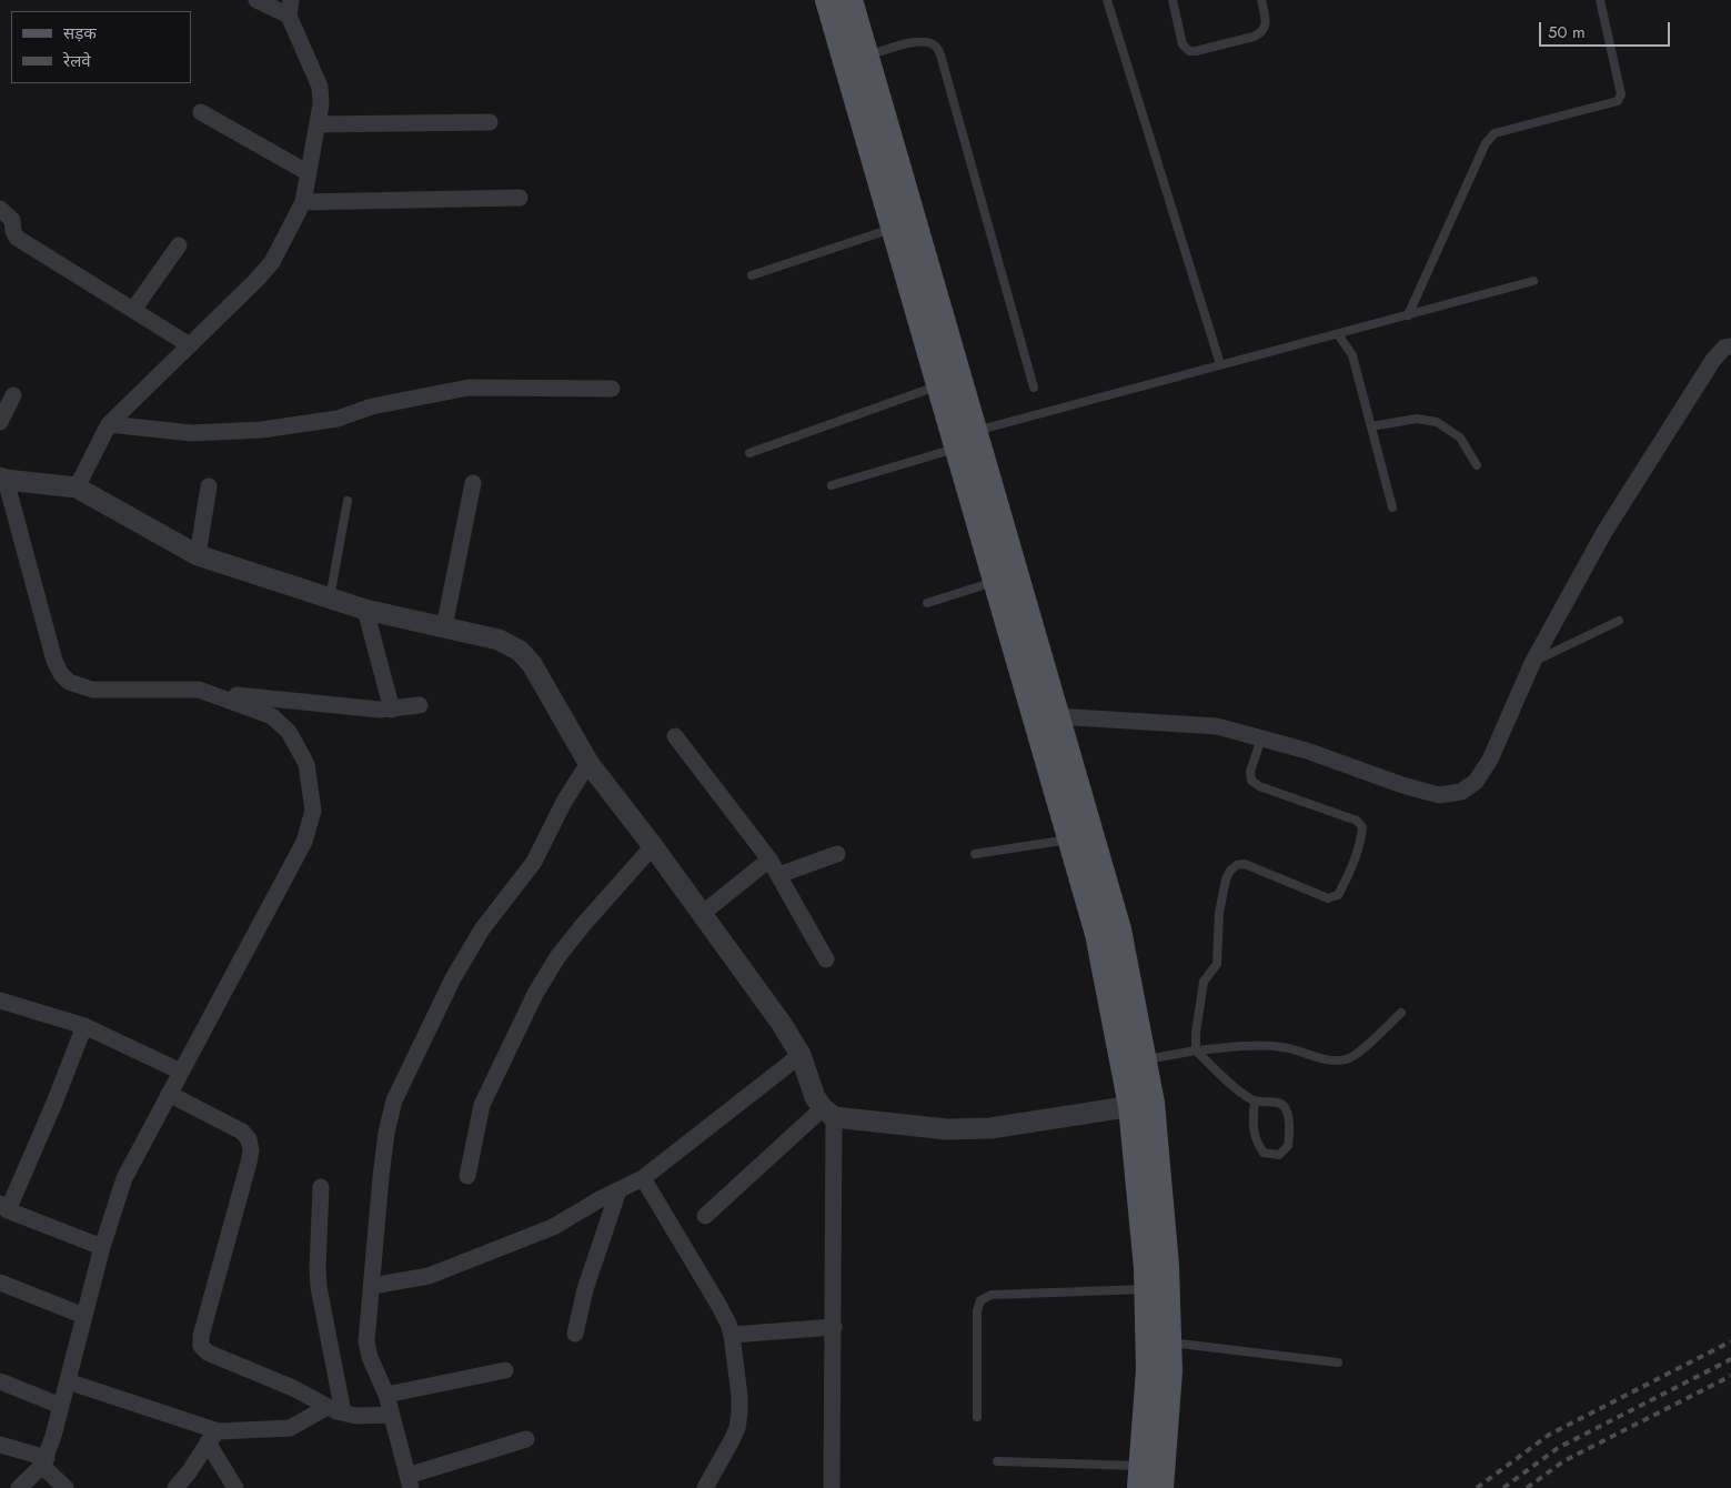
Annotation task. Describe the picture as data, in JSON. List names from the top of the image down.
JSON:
{
  "legend": ["सड़क", "रेलवे"],
  "scale_bar": "50 m"
}
